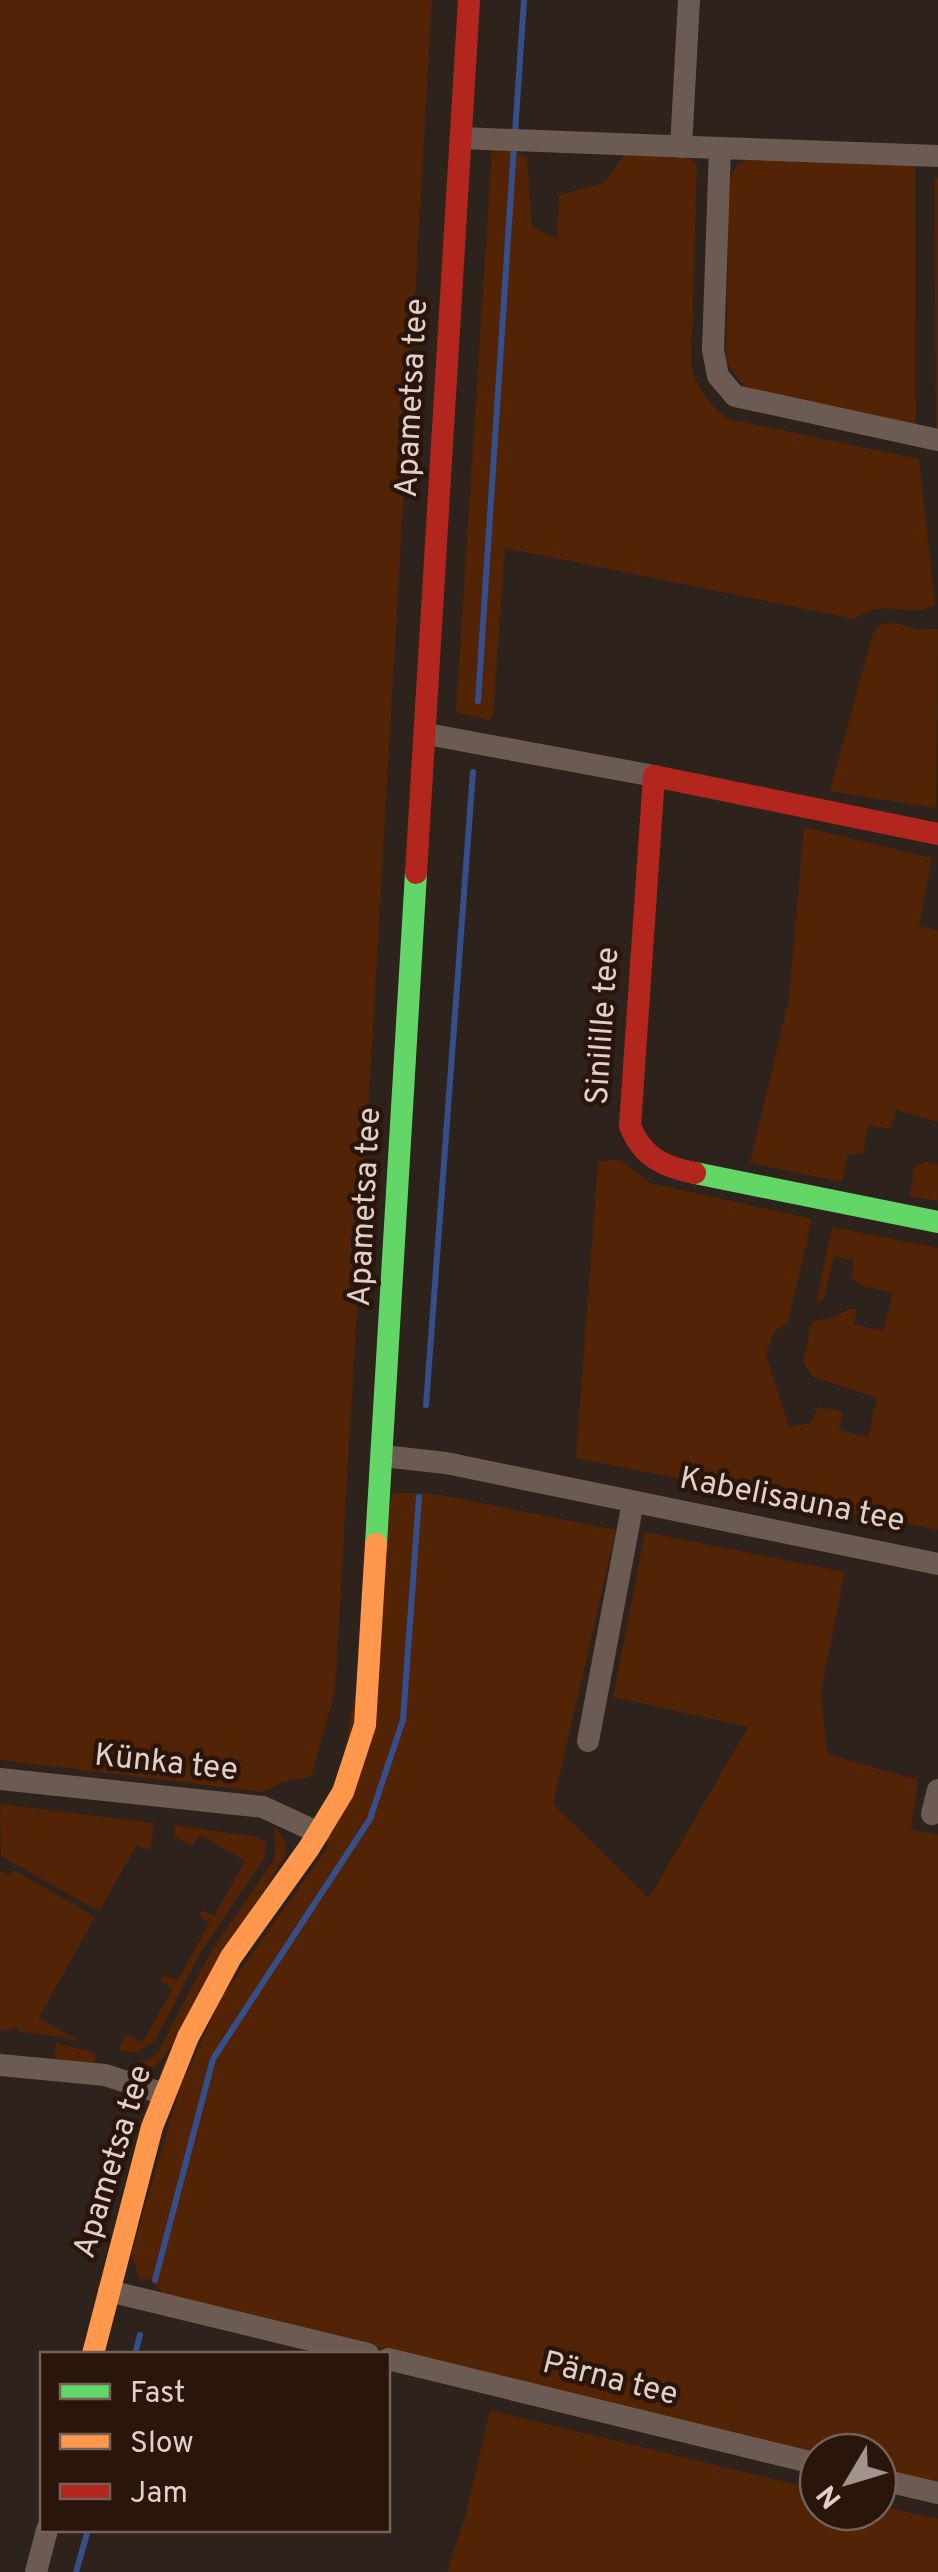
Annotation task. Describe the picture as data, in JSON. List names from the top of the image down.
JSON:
{
  "streets": {
    "street": [
      "Apametsa tee",
      "Sinilille tee",
      "Kabelisauna tee",
      "Künka tee",
      "Pärna tee"
    ]
  },
  "crossings": [
    ["Apametsa tee", "Kabelisauna tee"],
    ["Apametsa tee", "Künka tee"]
  ],
  "legend": ["Fast", "Slow", "Jam"],
  "north": "bottom left"
}
